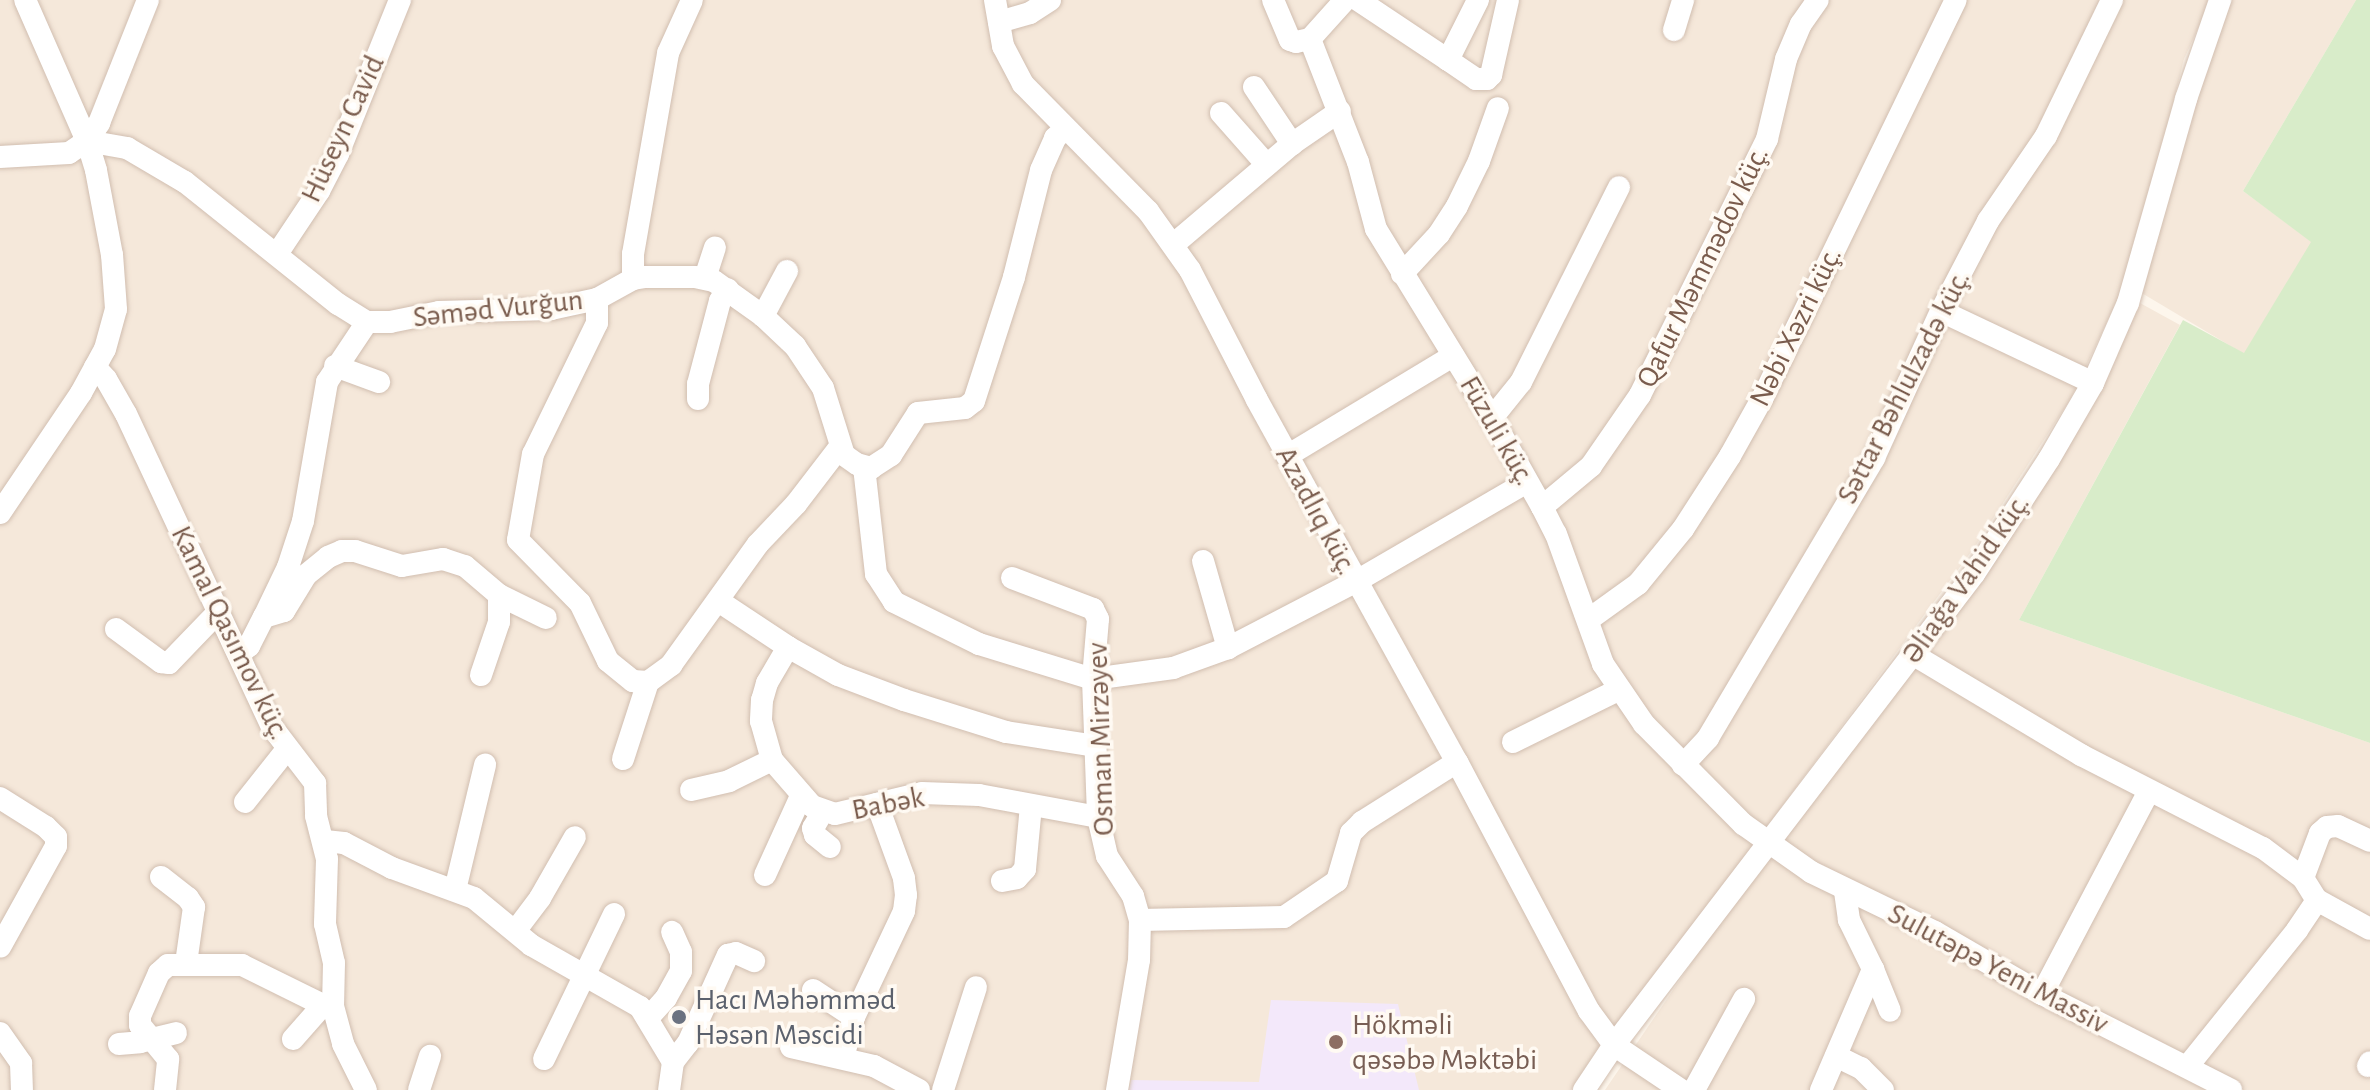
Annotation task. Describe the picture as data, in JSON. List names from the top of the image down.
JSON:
{
  "streets": {
    "street": [
      "Hüseyn Cavid",
      "Qafur Məmmədov küç.",
      "Səməd Vurğun",
      "Nəbi Xəzri küç.",
      "Səttar Bəhlulzadə küç.",
      "Füzuli küç.",
      "Azadlıq küç.",
      "Əliağa Vahid küç.",
      "Kamal Qasımov küç.",
      "Osman Mirzəyev",
      "Babək",
      "Sulutəpə Yeni Massiv"
    ]
  },
  "crossings": [
    ["Qafur Məmmədov küç.", "Füzuli küç."],
    ["Nəbi Xəzri küç.", "Füzuli küç."],
    ["Səttar Bəhlulzadə küç.", "Füzuli küç."],
    ["Füzuli küç.", "Əliağa Vahid küç."],
    ["Füzuli küç.", "Sulutəpə Yeni Massiv"],
    ["Azadlıq küç.", "Əliağa Vahid küç."],
    ["Əliağa Vahid küç.", "Sulutəpə Yeni Massiv"],
    ["Osman Mirzəyev", "Babək"]
  ],
  "places": ["Hacı Məhəmməd Həsən Məscidi", "Hökməli qəsəbə Məktəbi"]
}
